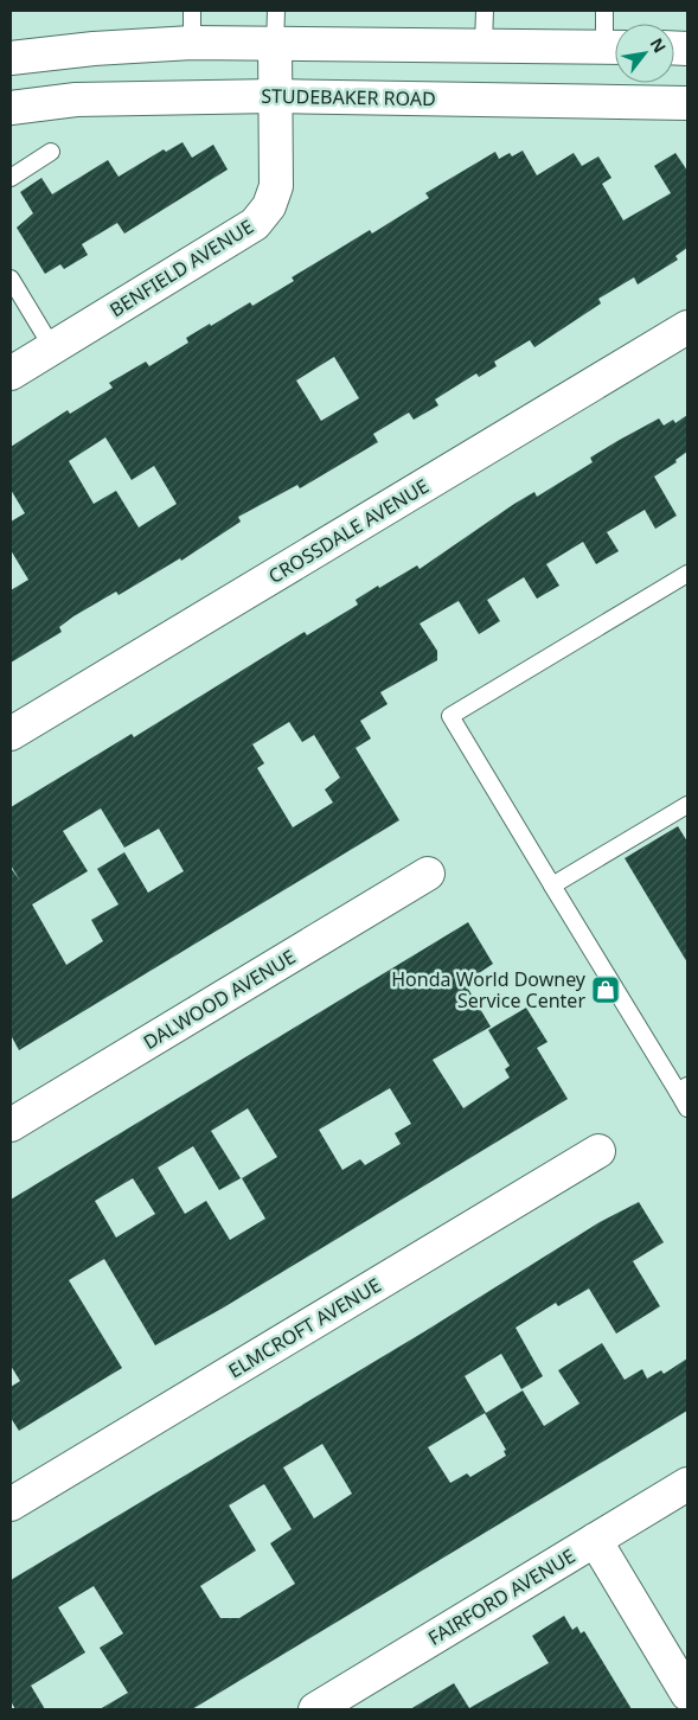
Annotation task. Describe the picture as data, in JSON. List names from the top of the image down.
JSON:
{
  "streets": {
    "street": [
      "STUDEBAKER ROAD",
      "BENFIELD AVENUE",
      "CROSSDALE AVENUE",
      "DALWOOD AVENUE",
      "ELMCROFT AVENUE",
      "FAIRFORD AVENUE"
    ]
  },
  "crossings": [
    ["STUDEBAKER ROAD", "BENFIELD AVENUE"]
  ],
  "places": {
    "shop": ["Honda World Downey Service Center"]
  },
  "north": "top right"
}
